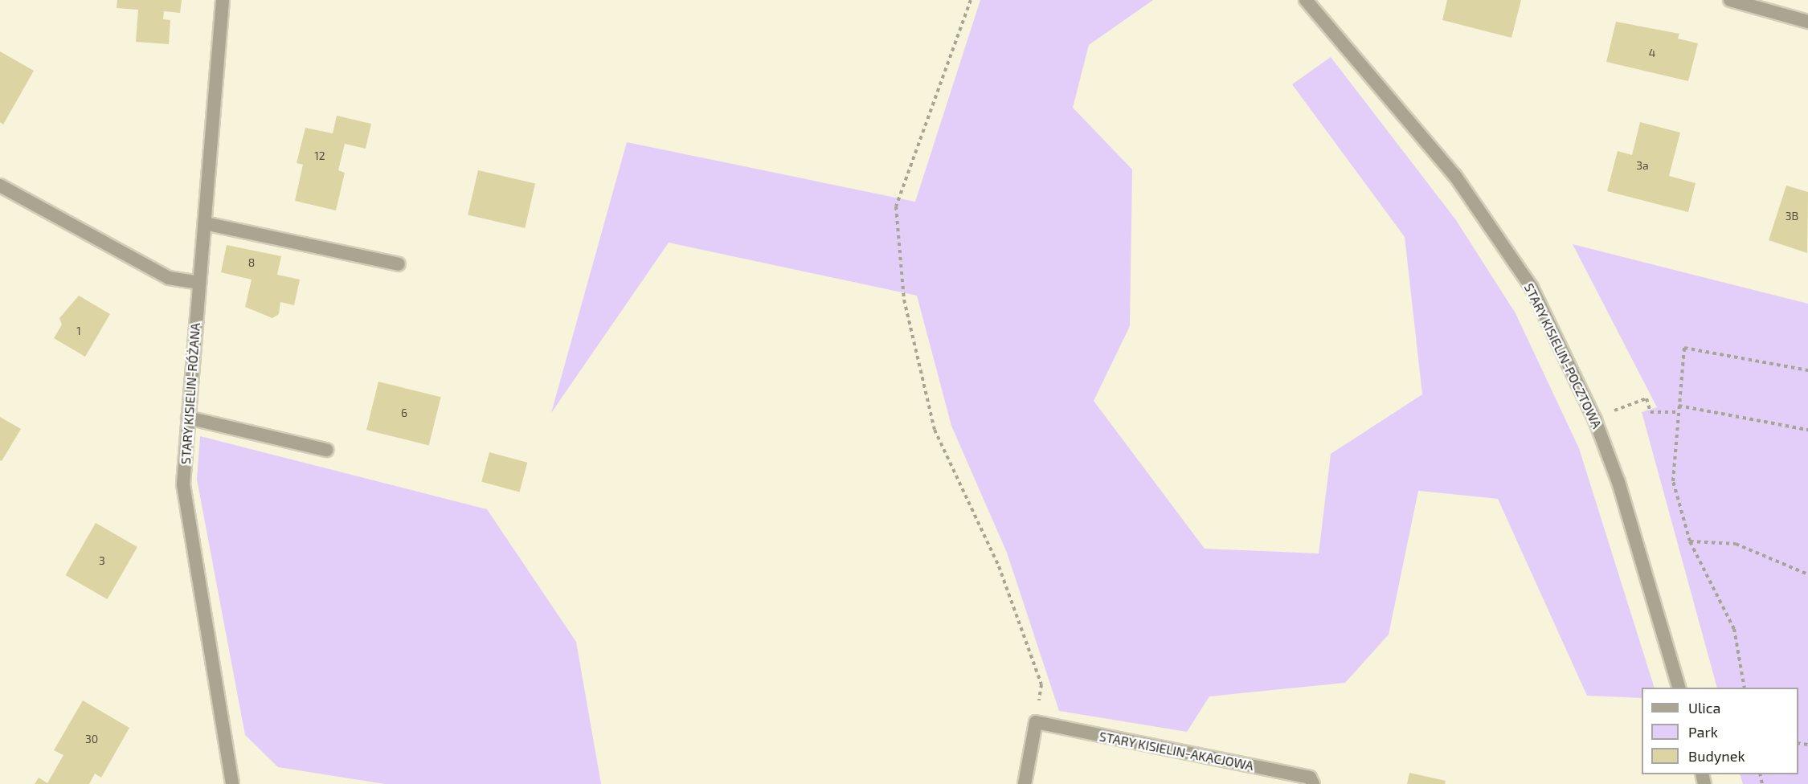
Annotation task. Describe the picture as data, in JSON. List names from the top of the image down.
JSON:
{
  "streets": {
    "street": ["STARY KISIELIN-POCZTOWA", "STARY KISIELIN-RÓŻANA", "STARY KISIELIN-AKACJOWA"]
  },
  "house_numbers": [
    "4",
    "12",
    "3a",
    "3B",
    "8",
    "1",
    "6",
    "3",
    "30"
  ],
  "legend": ["Ulica", "Park", "Budynek"]
}
